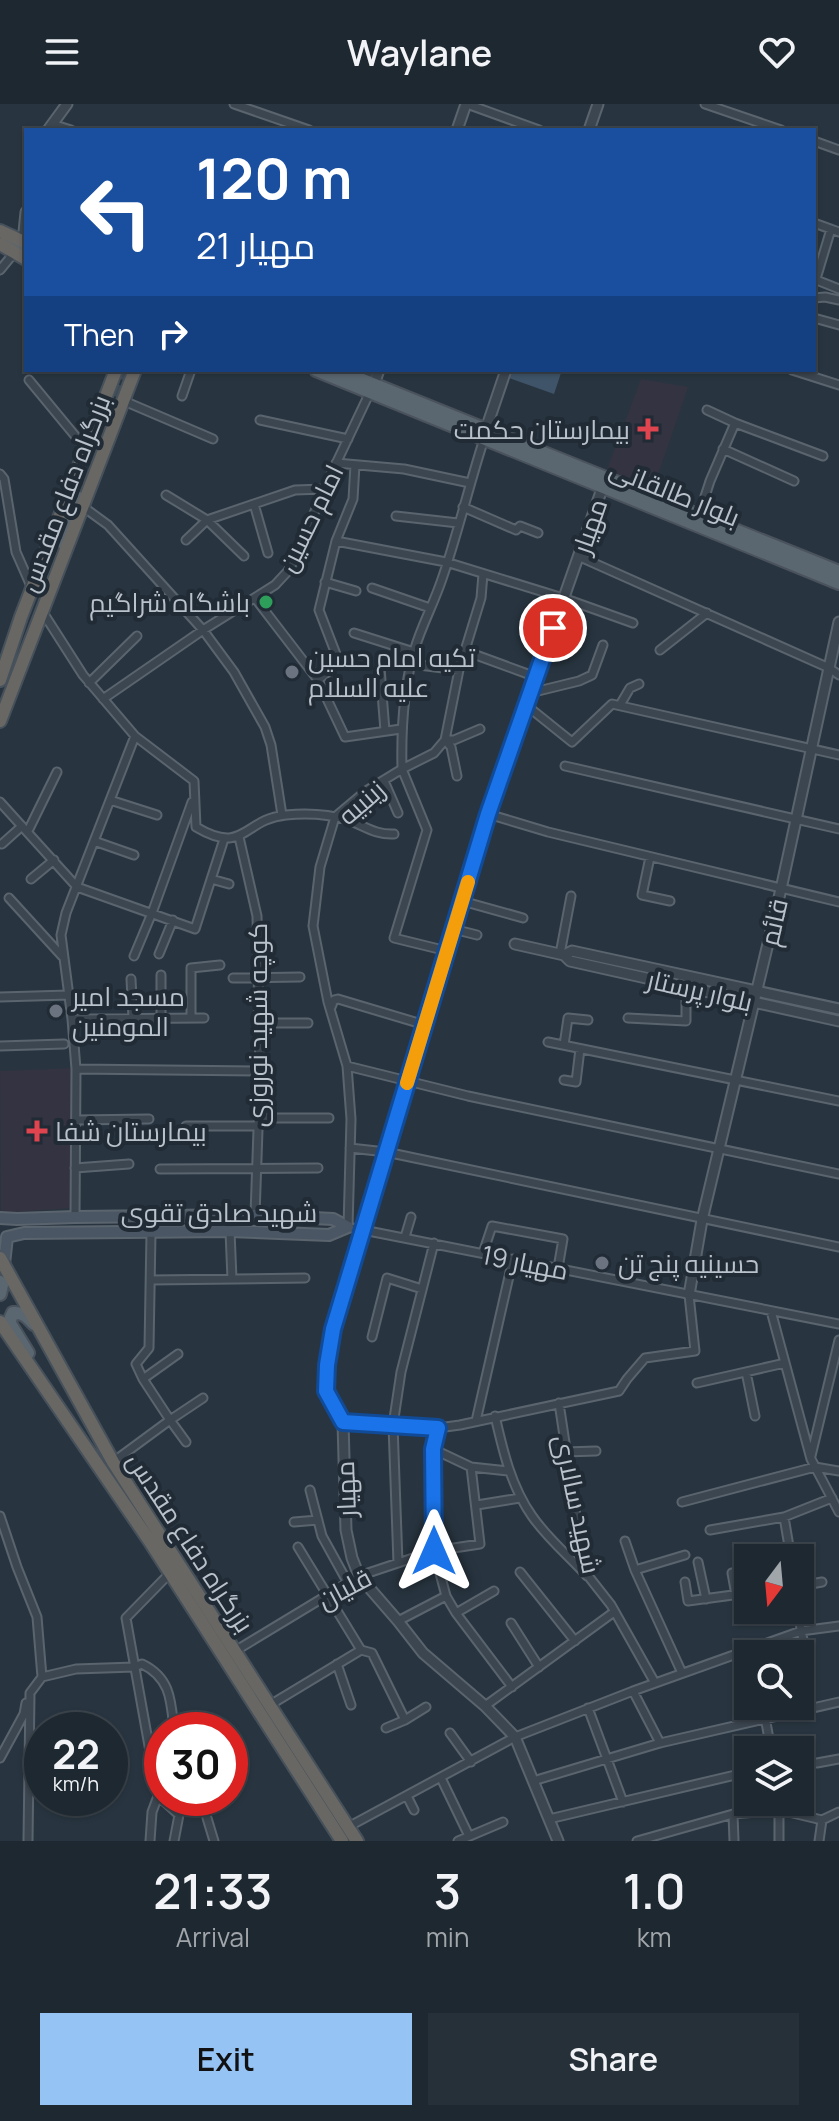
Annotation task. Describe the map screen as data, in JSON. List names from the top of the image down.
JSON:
{
  "streets": {
    "highway": ["بزرگراه دفاع مقدس"],
    "main road": ["بلوار طالقانی", "شهید صادق تقوی"],
    "street": [
      "امام حسین",
      "مهیار",
      "زینبیه",
      "قائم",
      "بلوار پرستار",
      "کوچه شهید نوروزی",
      "مهیار 19",
      "شهید سالاری",
      "قلیان"
    ]
  },
  "crossings": [
    ["بلوار طالقانی", "امام حسین"],
    ["بلوار طالقانی", "مهیار"],
    ["بلوار طالقانی", "زینبیه"],
    ["بزرگراه دفاع مقدس", "قلیان"],
    ["مهیار", "مهیار 19"],
    ["مهیار", "قلیان"],
    ["زینبیه", "شهید صادق تقوی"],
    ["زینبیه", "مهیار 19"],
    ["قائم", "بلوار پرستار"],
    ["قائم", "مهیار 19"],
    ["کوچه شهید نوروزی", "شهید صادق تقوی"],
    ["شهید صادق تقوی", "مهیار 19"]
  ],
  "places": {
    "health": ["بیمارستان حکمت", "بیمارستان شفا"],
    "other": [
      "باشگاه شراگیم",
      "تکیه امام حسین علیه السلام",
      "مسجد امیر المومنین",
      "حسینیه پنج تن"
    ]
  },
  "north": "bottom",
  "page": {
    "header": "Waylane",
    "turn": ["120 m", "مهیار 21"],
    "then": "Then",
    "speed": "22 km/h",
    "limit": "30",
    "eta": [
      "21:33",
      "Arrival",
      "3",
      "min",
      "1.0",
      "km"
    ],
    "buttons": ["Exit", "Share"]
  }
}
